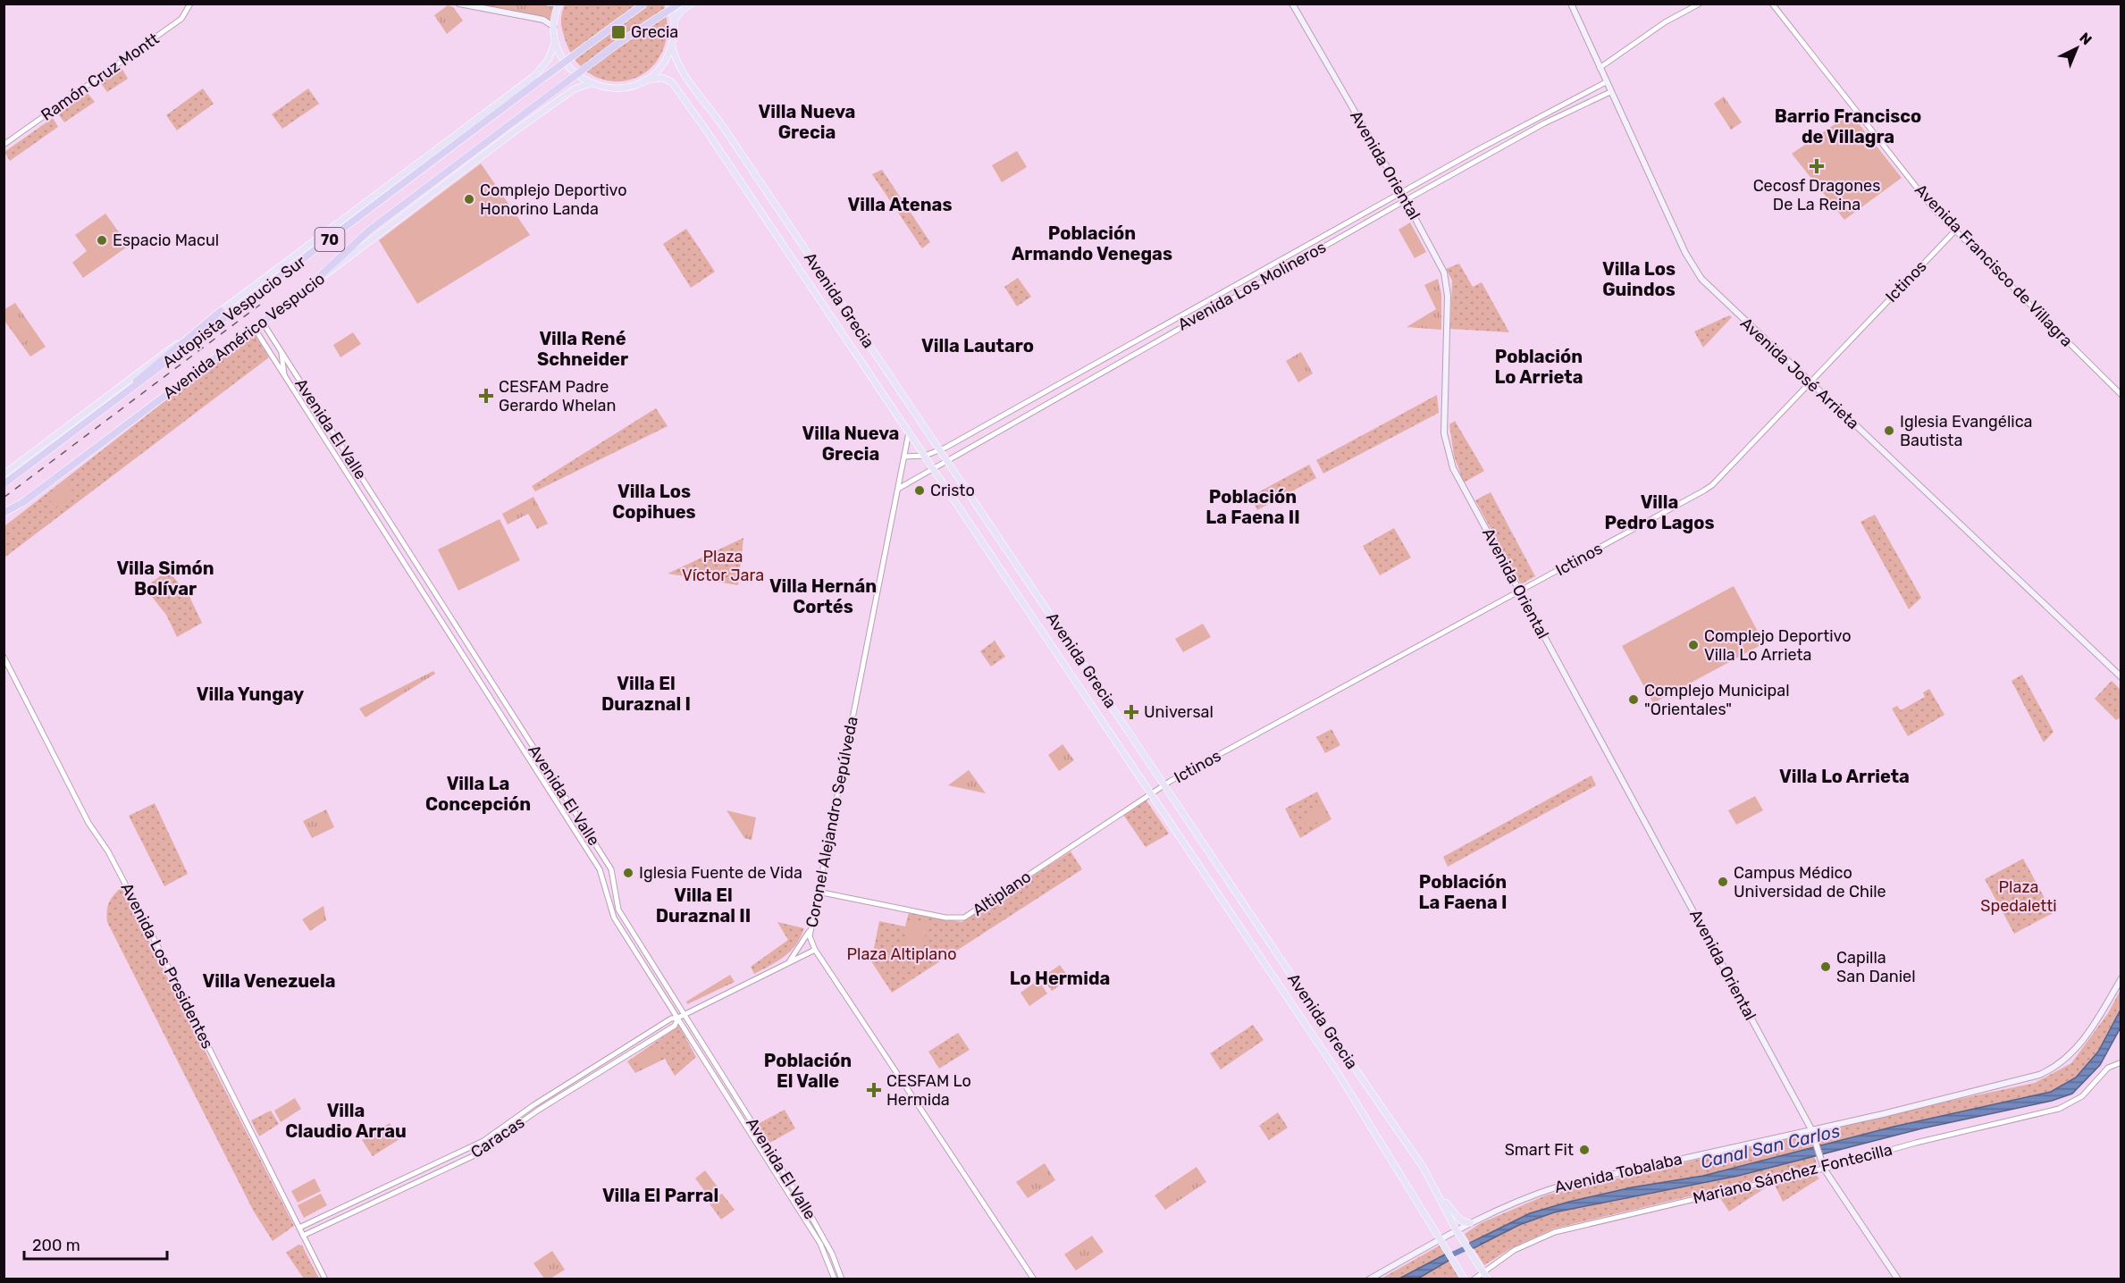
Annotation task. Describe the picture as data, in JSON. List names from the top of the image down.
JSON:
{
  "streets": {
    "highway": ["70", "Autopista Vespucio Sur", "Avenida Américo Vespucio"],
    "main road": [
      "Avenida Oriental",
      "Avenida Grecia",
      "Avenida José Arrieta",
      "Avenida Tobalaba"
    ],
    "street": [
      "Ramón Cruz Montt",
      "Avenida Francisco de Villagra",
      "Ictinos",
      "Avenida Los Molineros",
      "Avenida El Valle",
      "Coronel Alejandro Sepúlveda",
      "Altiplano",
      "Avenida Los Presidentes",
      "Caracas",
      "Mariano Sánchez Fontecilla"
    ]
  },
  "crossings": [
    ["Avenida Oriental", "Ictinos"],
    ["Avenida Oriental", "Avenida Los Molineros"],
    ["Avenida Oriental", "Avenida Tobalaba"],
    ["Avenida Oriental", "Mariano Sánchez Fontecilla"],
    ["Avenida Francisco de Villagra", "Ictinos"],
    ["Ictinos", "Avenida Grecia"],
    ["Ictinos", "Avenida José Arrieta"],
    ["Ictinos", "Altiplano"],
    ["Avenida Los Molineros", "Avenida Grecia"],
    ["Avenida Los Molineros", "Avenida José Arrieta"],
    ["Avenida Los Molineros", "Coronel Alejandro Sepúlveda"],
    ["Avenida Grecia", "Coronel Alejandro Sepúlveda"],
    ["Avenida Grecia", "Altiplano"],
    ["Avenida Grecia", "Avenida Tobalaba"],
    ["Avenida Grecia", "Mariano Sánchez Fontecilla"],
    ["Autopista Vespucio Sur", "Avenida Américo Vespucio"],
    ["Avenida Américo Vespucio", "Avenida El Valle"],
    ["Avenida El Valle", "Caracas"],
    ["Coronel Alejandro Sepúlveda", "Altiplano"],
    ["Coronel Alejandro Sepúlveda", "Caracas"],
    ["Avenida Los Presidentes", "Caracas"]
  ],
  "districts": [
    "Villa Nueva Grecia",
    "Barrio Francisco de Villagra",
    "Villa Atenas",
    "Población Armando Venegas",
    "Villa Los Guindos",
    "Villa René Schneider",
    "Villa Lautaro",
    "Población Lo Arrieta",
    "Villa Nueva Grecia",
    "Villa Los Copihues",
    "Población La Faena II",
    "Villa Pedro Lagos",
    "Villa Simón Bolívar",
    "Villa Hernán Cortés",
    "Villa El Duraznal I",
    "Villa Yungay",
    "Villa Lo Arrieta",
    "Villa La Concepción",
    "Población La Faena I",
    "Villa El Duraznal II",
    "Lo Hermida",
    "Villa Venezuela",
    "Población El Valle",
    "Villa Claudio Arrau",
    "Villa El Parral"
  ],
  "water": ["Canal San Carlos"],
  "parks": ["Plaza Víctor Jara", "Plaza Spedaletti", "Plaza Altiplano"],
  "places": {
    "transit": ["Grecia"],
    "health": [
      "Cecosf Dragones De La Reina",
      "CESFAM Padre Gerardo Whelan",
      "Universal",
      "CESFAM Lo Hermida"
    ],
    "other": [
      "Complejo Deportivo Honorino Landa",
      "Espacio Macul",
      "Iglesia Evangélica Bautista",
      "Cristo",
      "Complejo Deportivo Villa Lo Arrieta",
      "Complejo Municipal \"Orientales\"",
      "Iglesia Fuente de Vida",
      "Campus Médico Universidad de Chile",
      "Capilla San Daniel",
      "Smart Fit"
    ]
  },
  "scale_bar": "200 m",
  "north": "top right"
}
